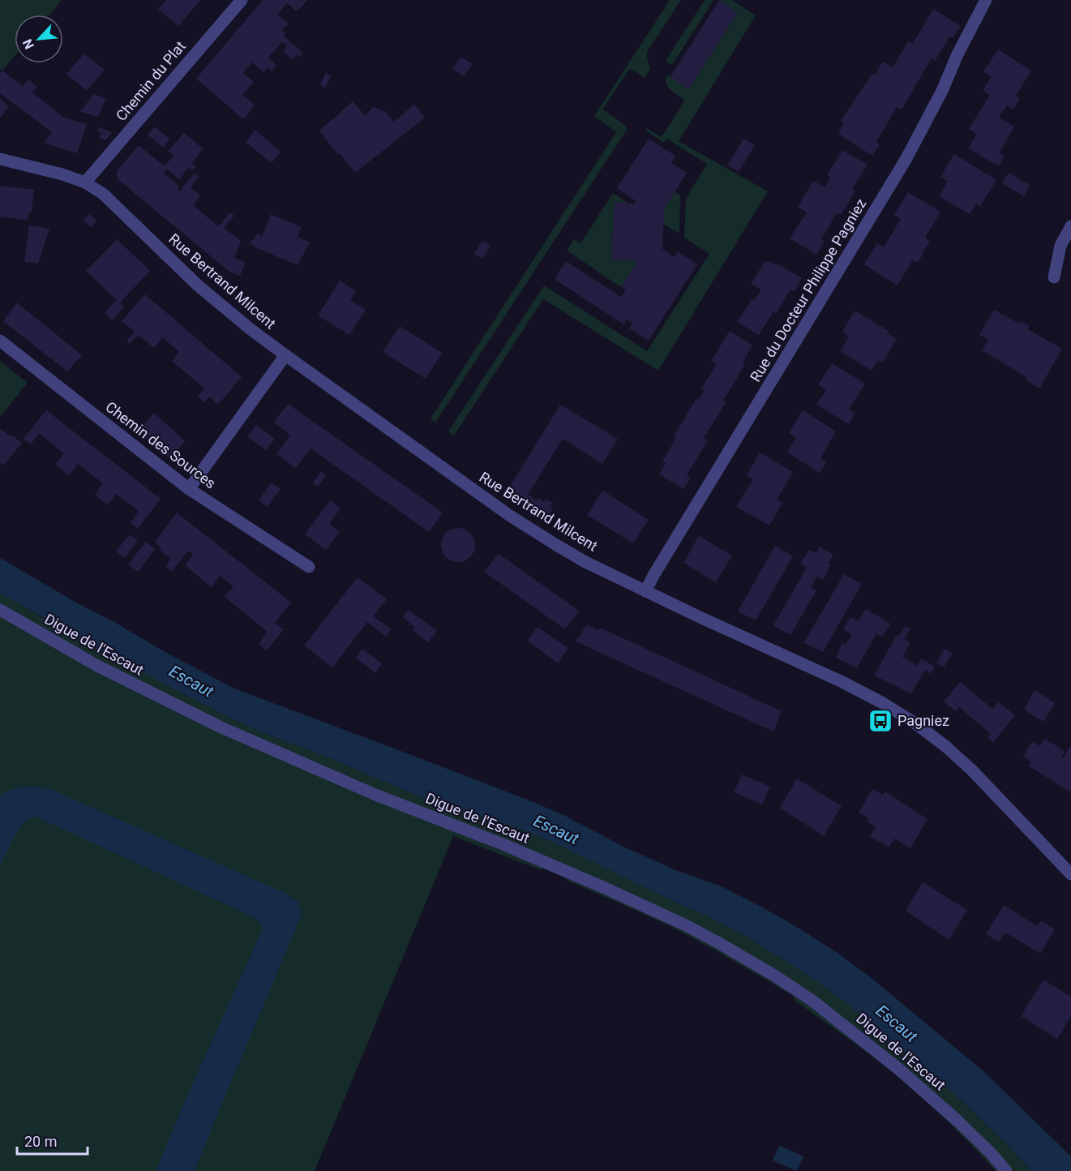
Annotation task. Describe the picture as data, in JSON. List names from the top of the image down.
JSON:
{
  "streets": {
    "street": [
      "Chemin du Plat",
      "Rue Bertrand Milcent",
      "Rue du Docteur Philippe Pagniez",
      "Chemin des Sources",
      "Digue de l'Escaut"
    ]
  },
  "crossings": [
    ["Chemin du Plat", "Rue Bertrand Milcent"],
    ["Rue Bertrand Milcent", "Rue du Docteur Philippe Pagniez"]
  ],
  "water": ["Escaut"],
  "places": {
    "bus stop": ["Pagniez"]
  },
  "scale_bar": "20 m",
  "north": "bottom left"
}
